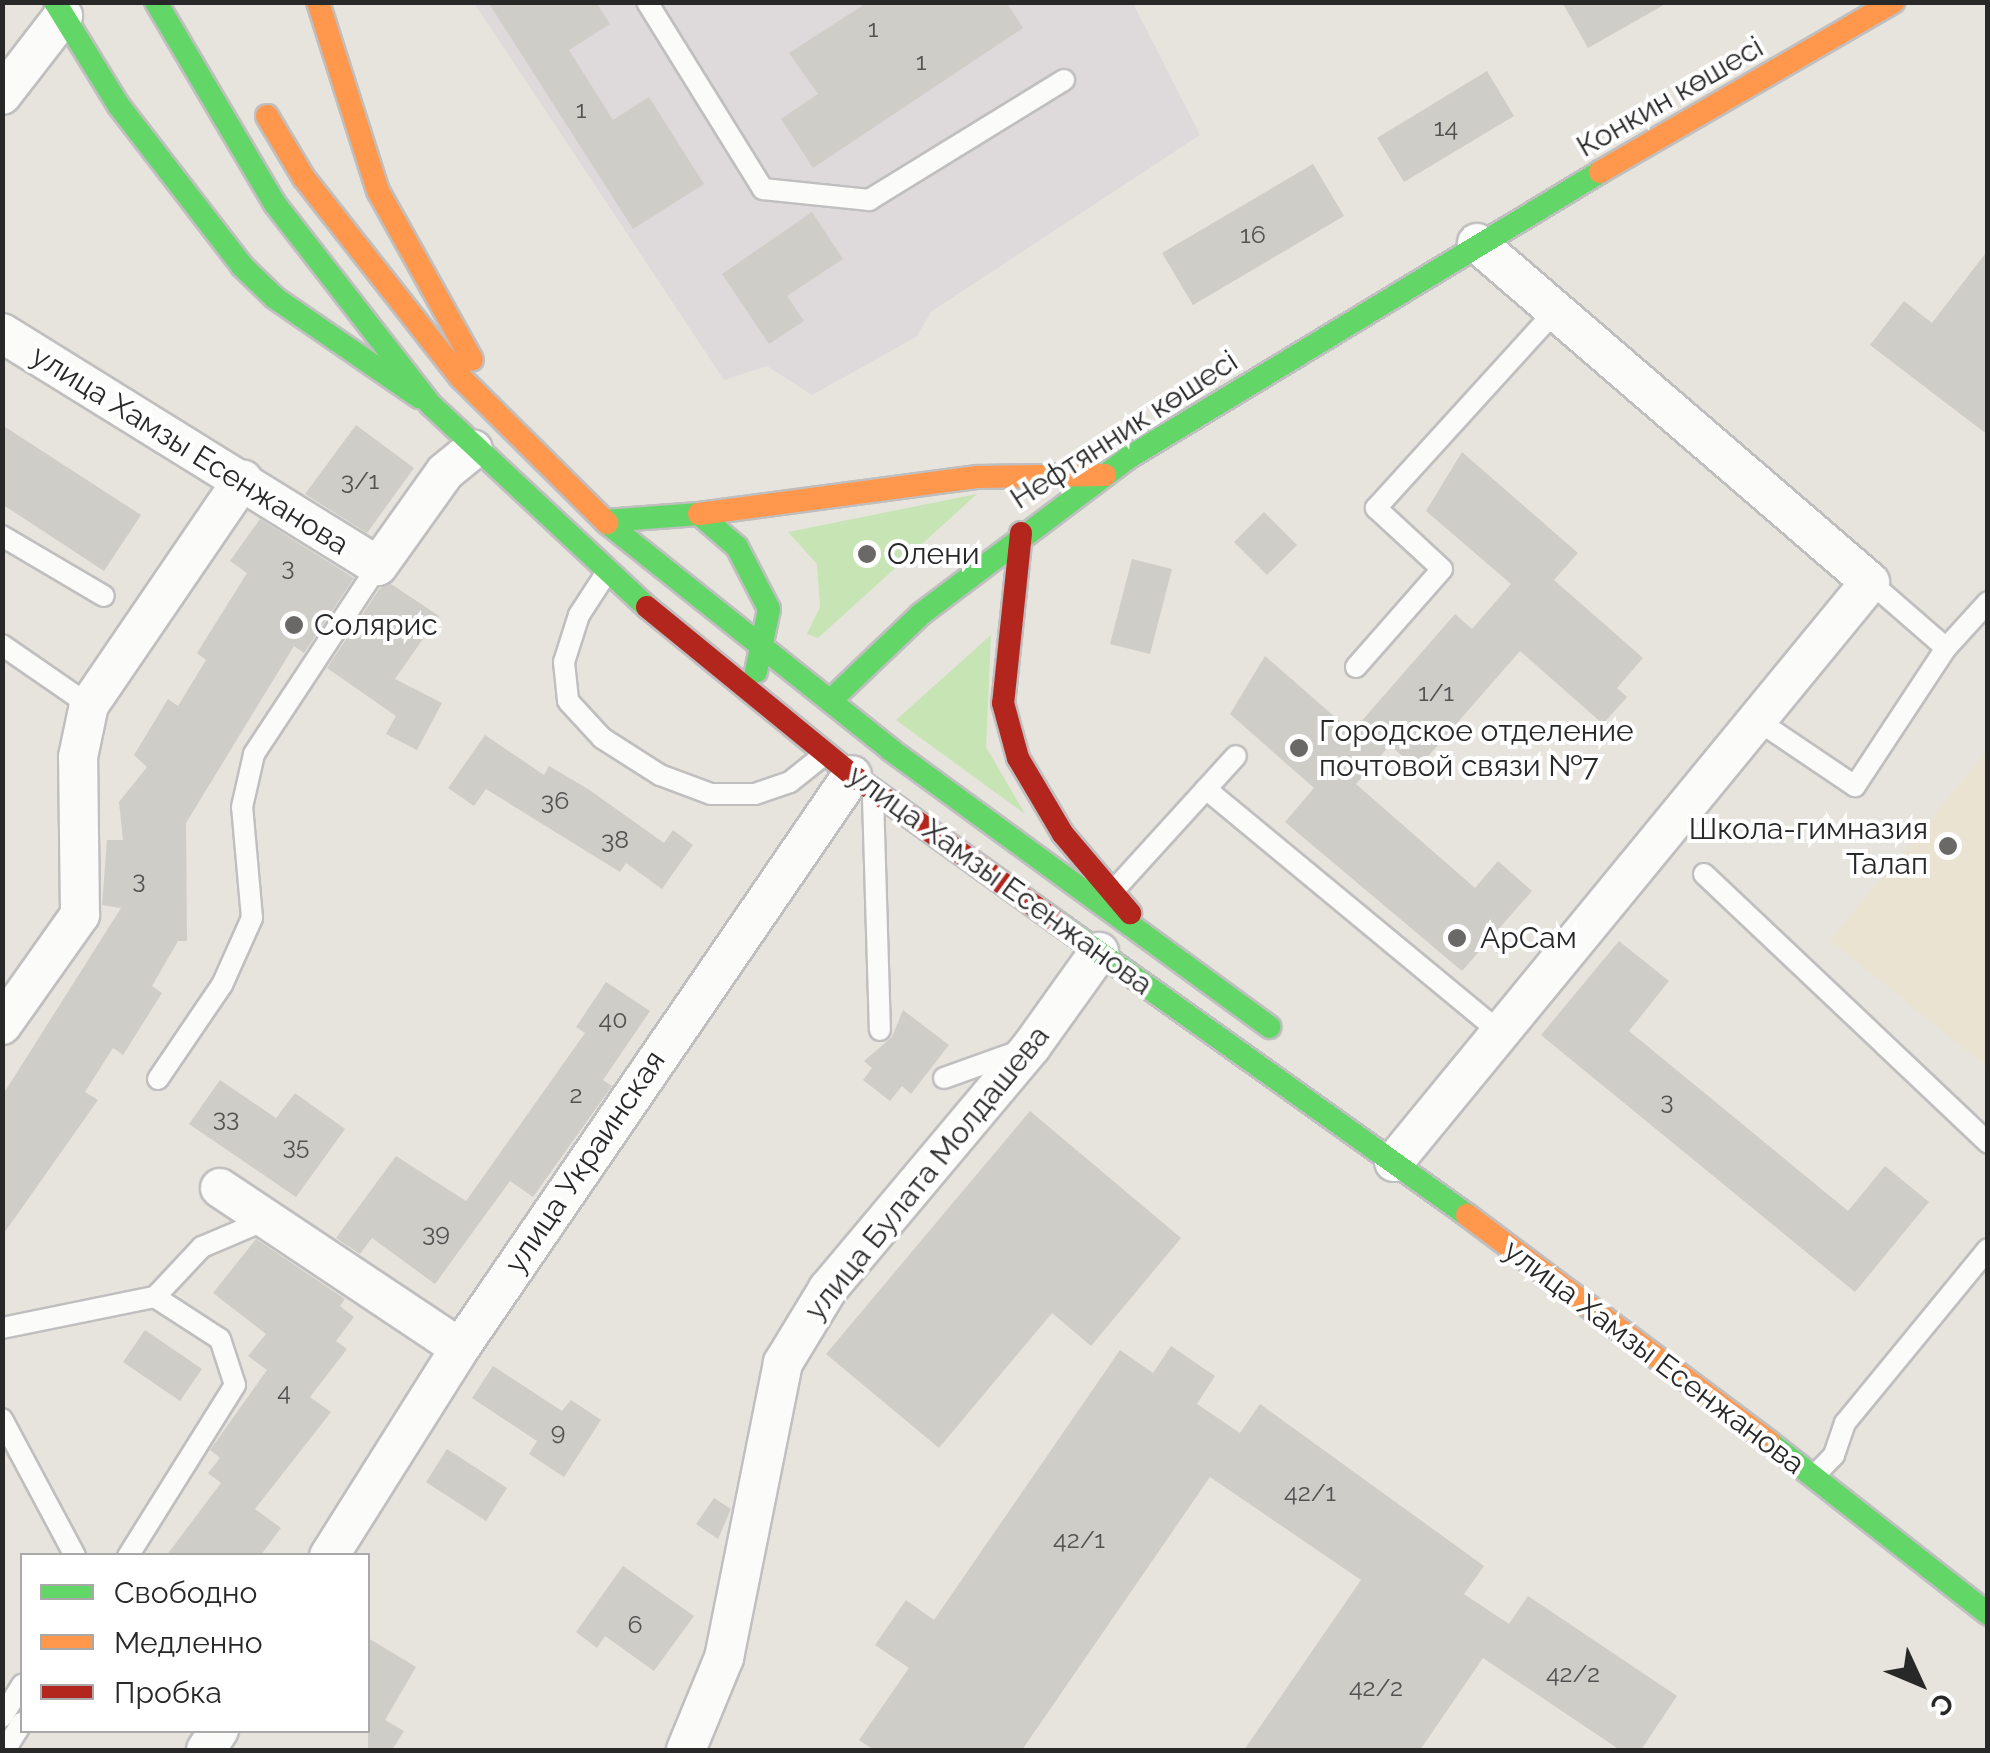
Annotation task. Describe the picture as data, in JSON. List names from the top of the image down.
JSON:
{
  "streets": {
    "main road": ["Конкин көшесі", "Нефтянник көшесі", "улица Хамзы Есенжанова"],
    "street": ["улица Украинская", "улица Булата Молдашева"]
  },
  "crossings": [
    ["Конкин көшесі", "Нефтянник көшесі"],
    ["Нефтянник көшесі", "улица Хамзы Есенжанова"],
    ["улица Хамзы Есенжанова", "улица Украинская"],
    ["улица Хамзы Есенжанова", "улица Булата Молдашева"]
  ],
  "places": [
    "Олени",
    "Солярис",
    "Городское отделение почтовой связи №7",
    "Школа-гимназия Талап",
    "АрСам"
  ],
  "house_numbers": [
    "1",
    "1",
    "1",
    "14",
    "16",
    "3/1",
    "3",
    "1/1",
    "36",
    "38",
    "3",
    "40",
    "2",
    "3",
    "33",
    "35",
    "39",
    "4",
    "9",
    "42/1",
    "42/1",
    "6",
    "42/2",
    "42/2"
  ],
  "legend": ["Свободно", "Медленно", "Пробка"],
  "north": "bottom right"
}
